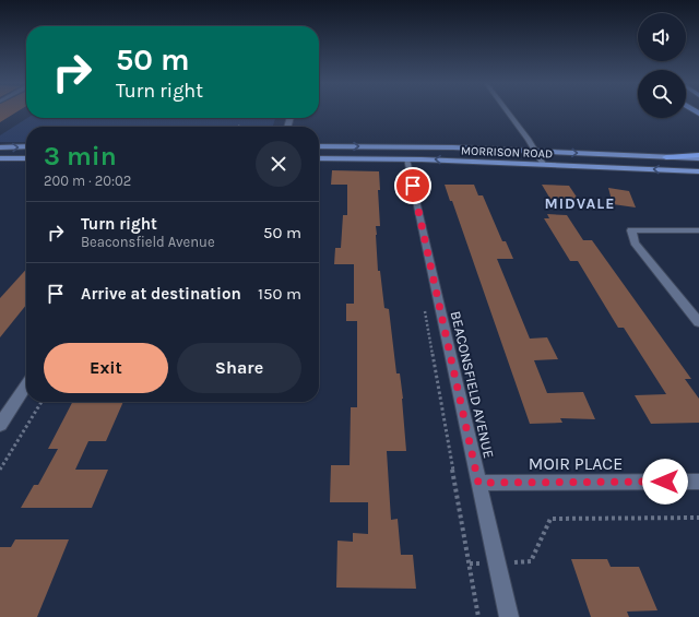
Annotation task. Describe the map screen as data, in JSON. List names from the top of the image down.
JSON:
{
  "streets": {
    "main road": ["MORRISON ROAD"],
    "street": ["BEACONSFIELD AVENUE", "MOIR PLACE"]
  },
  "crossings": [
    ["MORRISON ROAD", "BEACONSFIELD AVENUE"],
    ["BEACONSFIELD AVENUE", "MOIR PLACE"]
  ],
  "districts": ["MIDVALE"],
  "page": {
    "turn": ["50 m", "Turn right"],
    "heading": ["3 min", "200 m · 20:02"],
    "list": [
      {
        "name": "Turn right",
        "note": "Beaconsfield Avenue",
        "value": "50 m"
      },
      {
        "name": "Arrive at destination",
        "value": "150 m"
      }
    ],
    "buttons": ["Exit", "Share"]
  }
}
